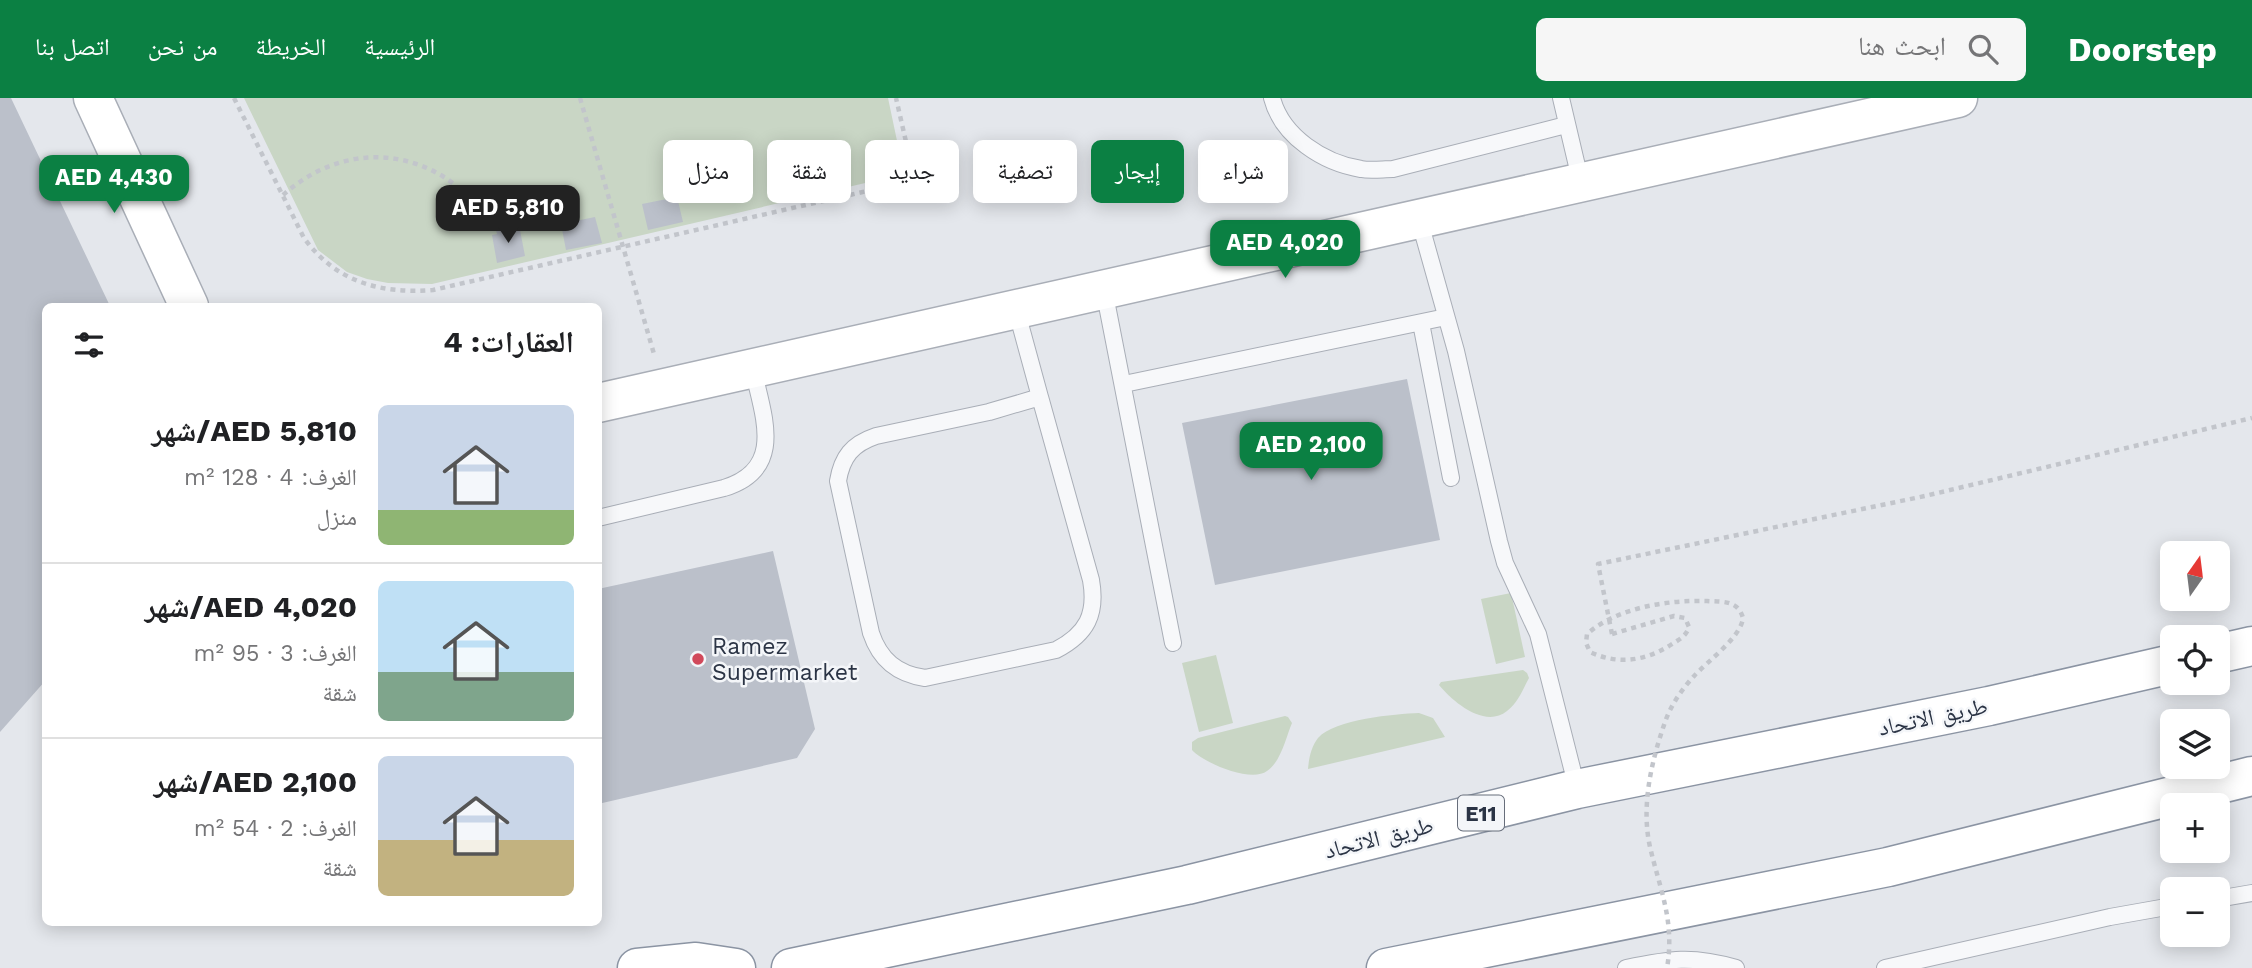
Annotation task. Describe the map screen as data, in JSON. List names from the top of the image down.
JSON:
{
  "streets": {
    "main road": ["طريق الاتحاد", "E11"]
  },
  "places": ["Ramez Supermarket"],
  "north": "top",
  "page": {
    "header": "Doorstep",
    "search": "ابحث هنا",
    "nav": [
      "الرئيسية",
      "الخريطة",
      "من نحن",
      "اتصل بنا"
    ],
    "chip": [
      "شراء",
      "إيجار",
      "تصفية",
      "جديد",
      "شقة",
      "منزل"
    ],
    "price": [
      "AED 4,430",
      "AED 5,810",
      "AED 4,020",
      "AED 2,100"
    ],
    "heading": "العقارات: 4",
    "list": [
      {
        "name": "AED 5,810/شهر",
        "note": "الغرف: 4 · 128 m² · منزل"
      },
      {
        "name": "AED 4,020/شهر",
        "note": "الغرف: 3 · 95 m² · شقة"
      },
      {
        "name": "AED 2,100/شهر",
        "note": "الغرف: 2 · 54 m² · شقة"
      }
    ],
    "map_buttons": ["+", "−"]
  }
}
